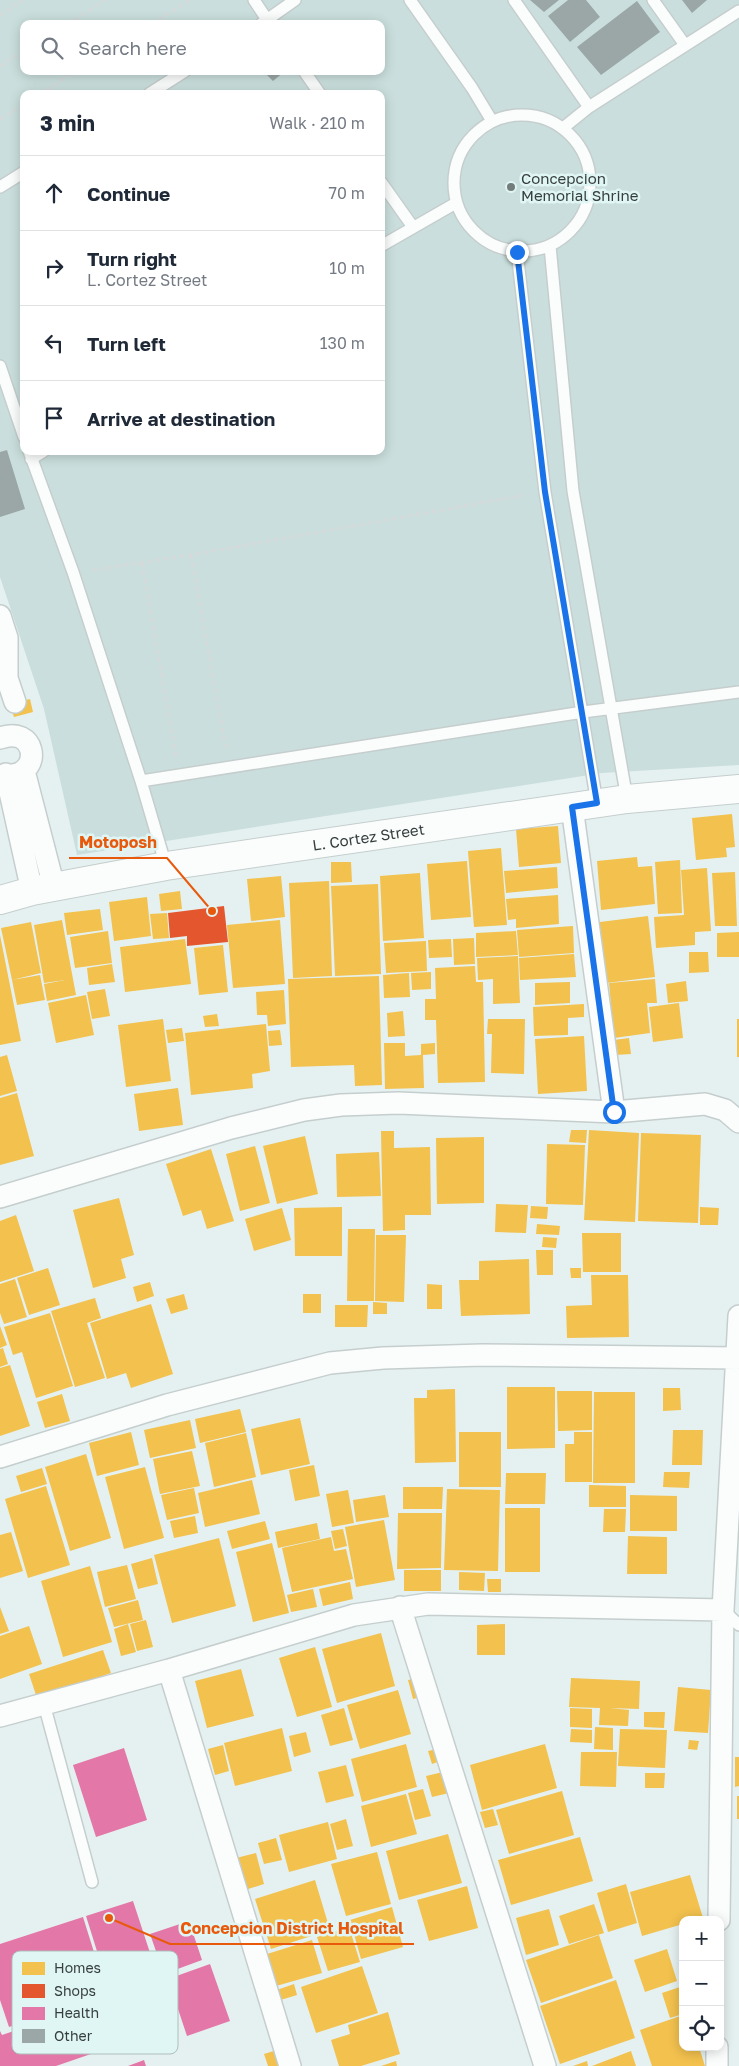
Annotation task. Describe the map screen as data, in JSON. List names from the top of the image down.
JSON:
{
  "streets": {
    "main road": ["L. Cortez Street"]
  },
  "places": ["Concepcion Memorial Shrine", "Motoposh", "Concepcion District Hospital"],
  "legend": [
    "Homes",
    "Shops",
    "Health",
    "Other"
  ],
  "page": {
    "search": "Search here",
    "heading": ["3 min", "Walk · 210 m"],
    "list": [
      ["Continue", "70 m"],
      ["Turn right", "L. Cortez Street", "10 m"],
      ["Turn left", "130 m"],
      "Arrive at destination"
    ],
    "map_buttons": ["+", "−"]
  }
}
